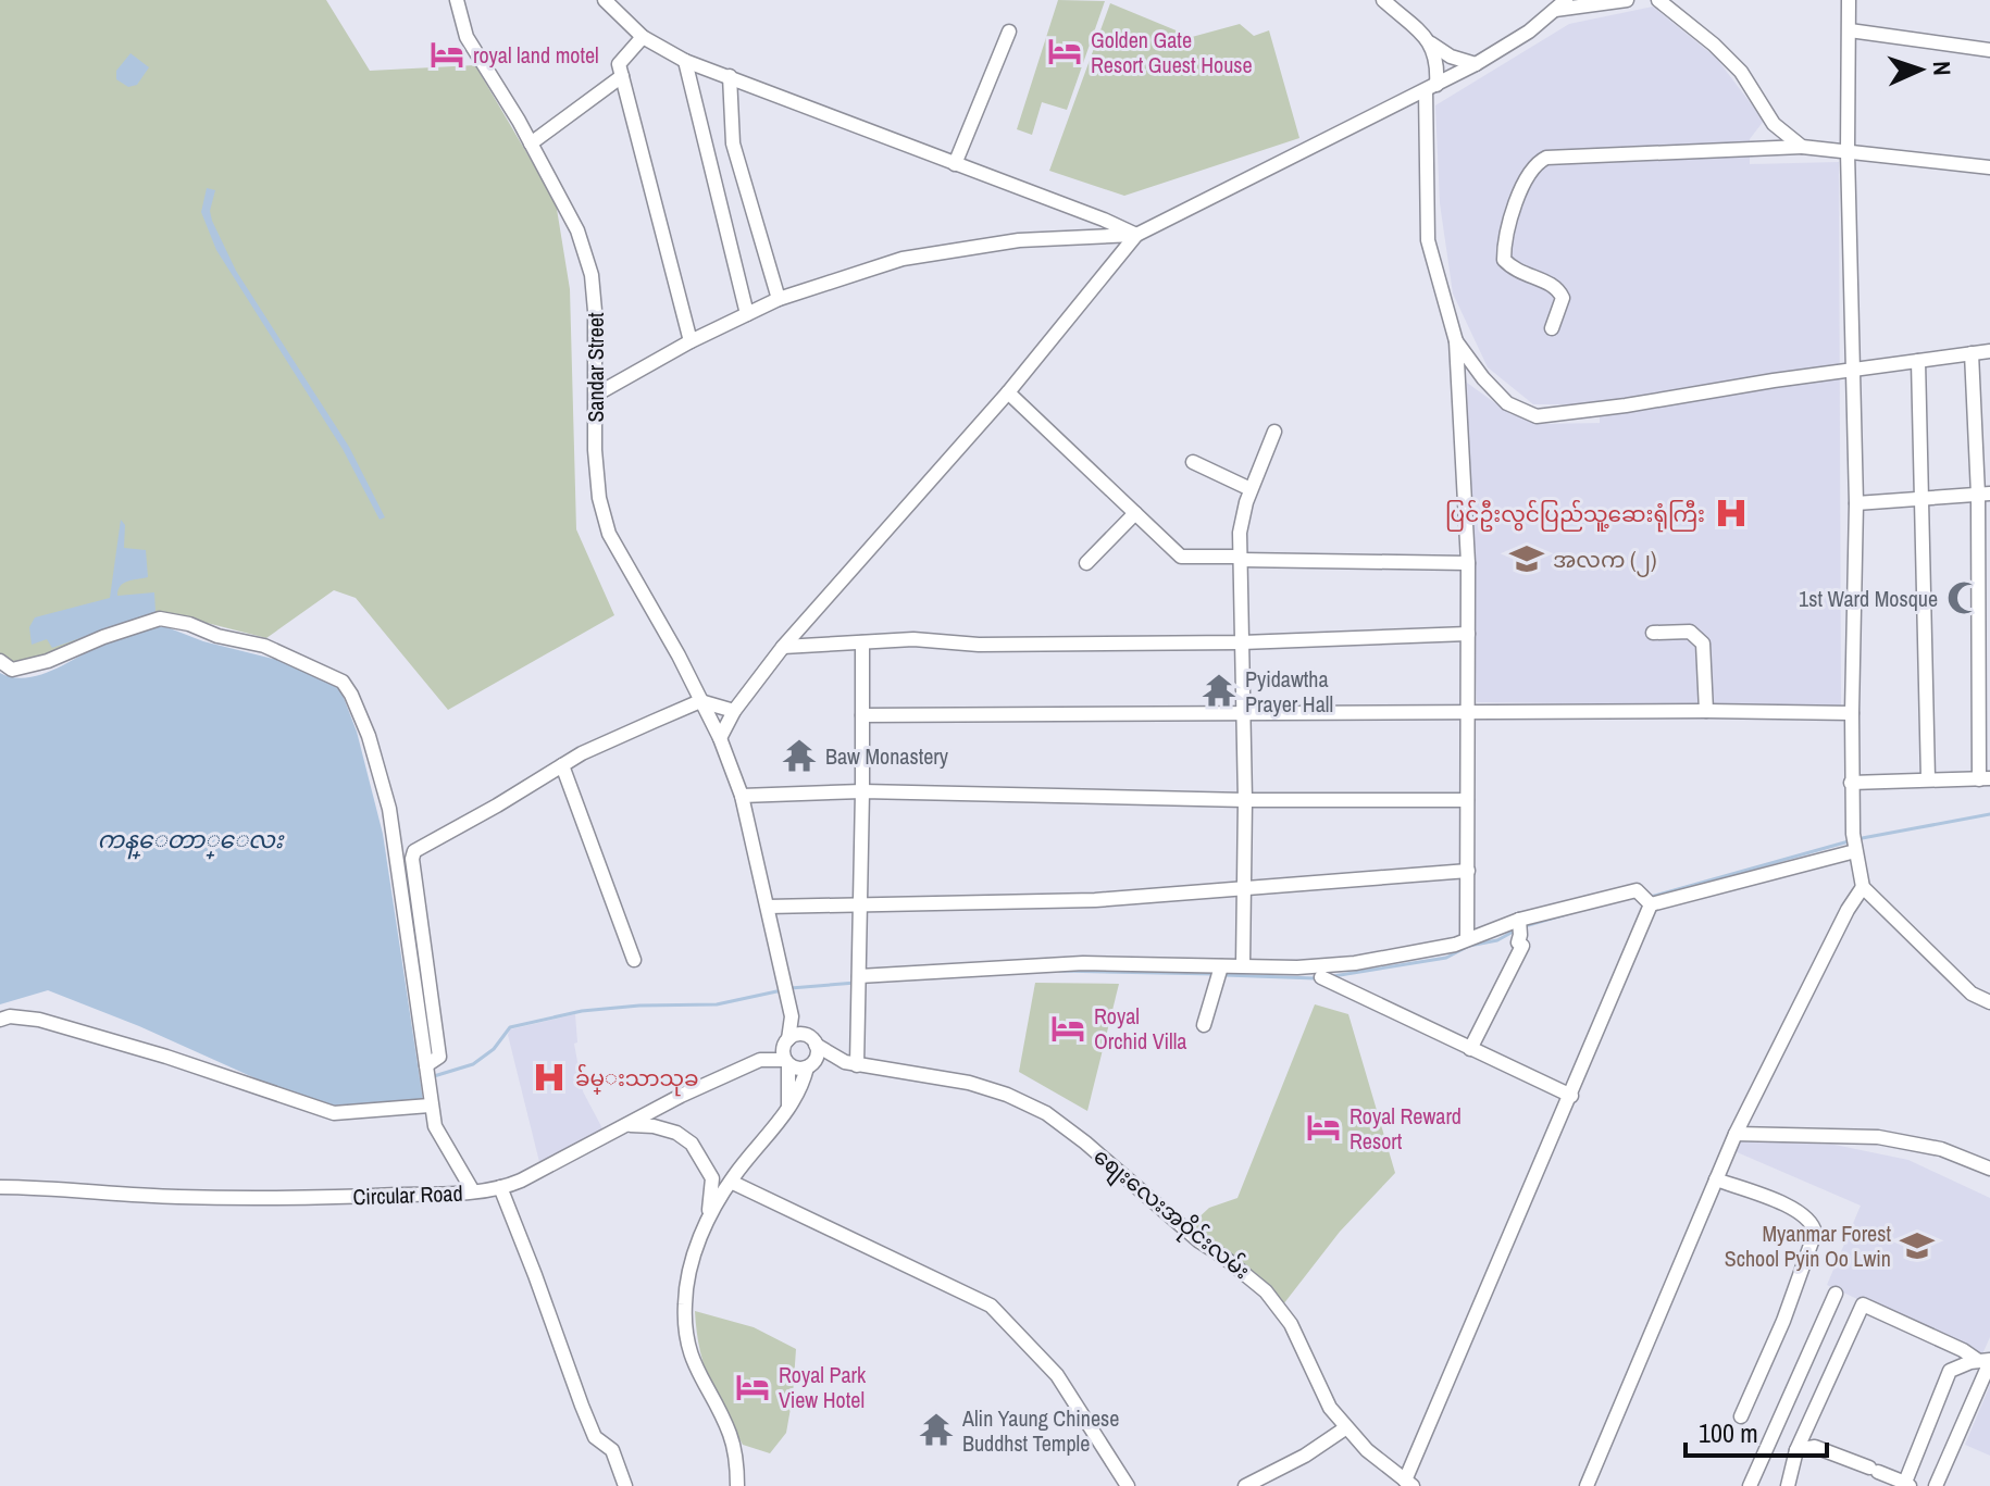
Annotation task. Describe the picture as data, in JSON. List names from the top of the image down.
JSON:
{
  "streets": {
    "street": ["Sandar Street", "Circular Road", "စျေးလေးအဝိုင်းလမ်း"]
  },
  "water": ["ကန္ေတာ္ေလး"],
  "places": {
    "hotel": [
      "Golden Gate Resort Guest House",
      "royal land motel",
      "Royal Orchid Villa",
      "Royal Reward Resort",
      "Royal Park View Hotel"
    ],
    "hospital": ["ပြင်ဦးလွင်ပြည်သူ့ဆေးရုံကြီး", "ခ်မ္းသာသုခ"],
    "school or university": ["အလက (၂)", "Myanmar Forest School Pyin Oo Lwin"],
    "mosque": ["1st Ward Mosque"],
    "temple": ["Pyidawtha Prayer Hall", "Baw Monastery", "Alin Yaung Chinese Buddhst Temple"]
  },
  "scale_bar": "100 m",
  "north": "right"
}
